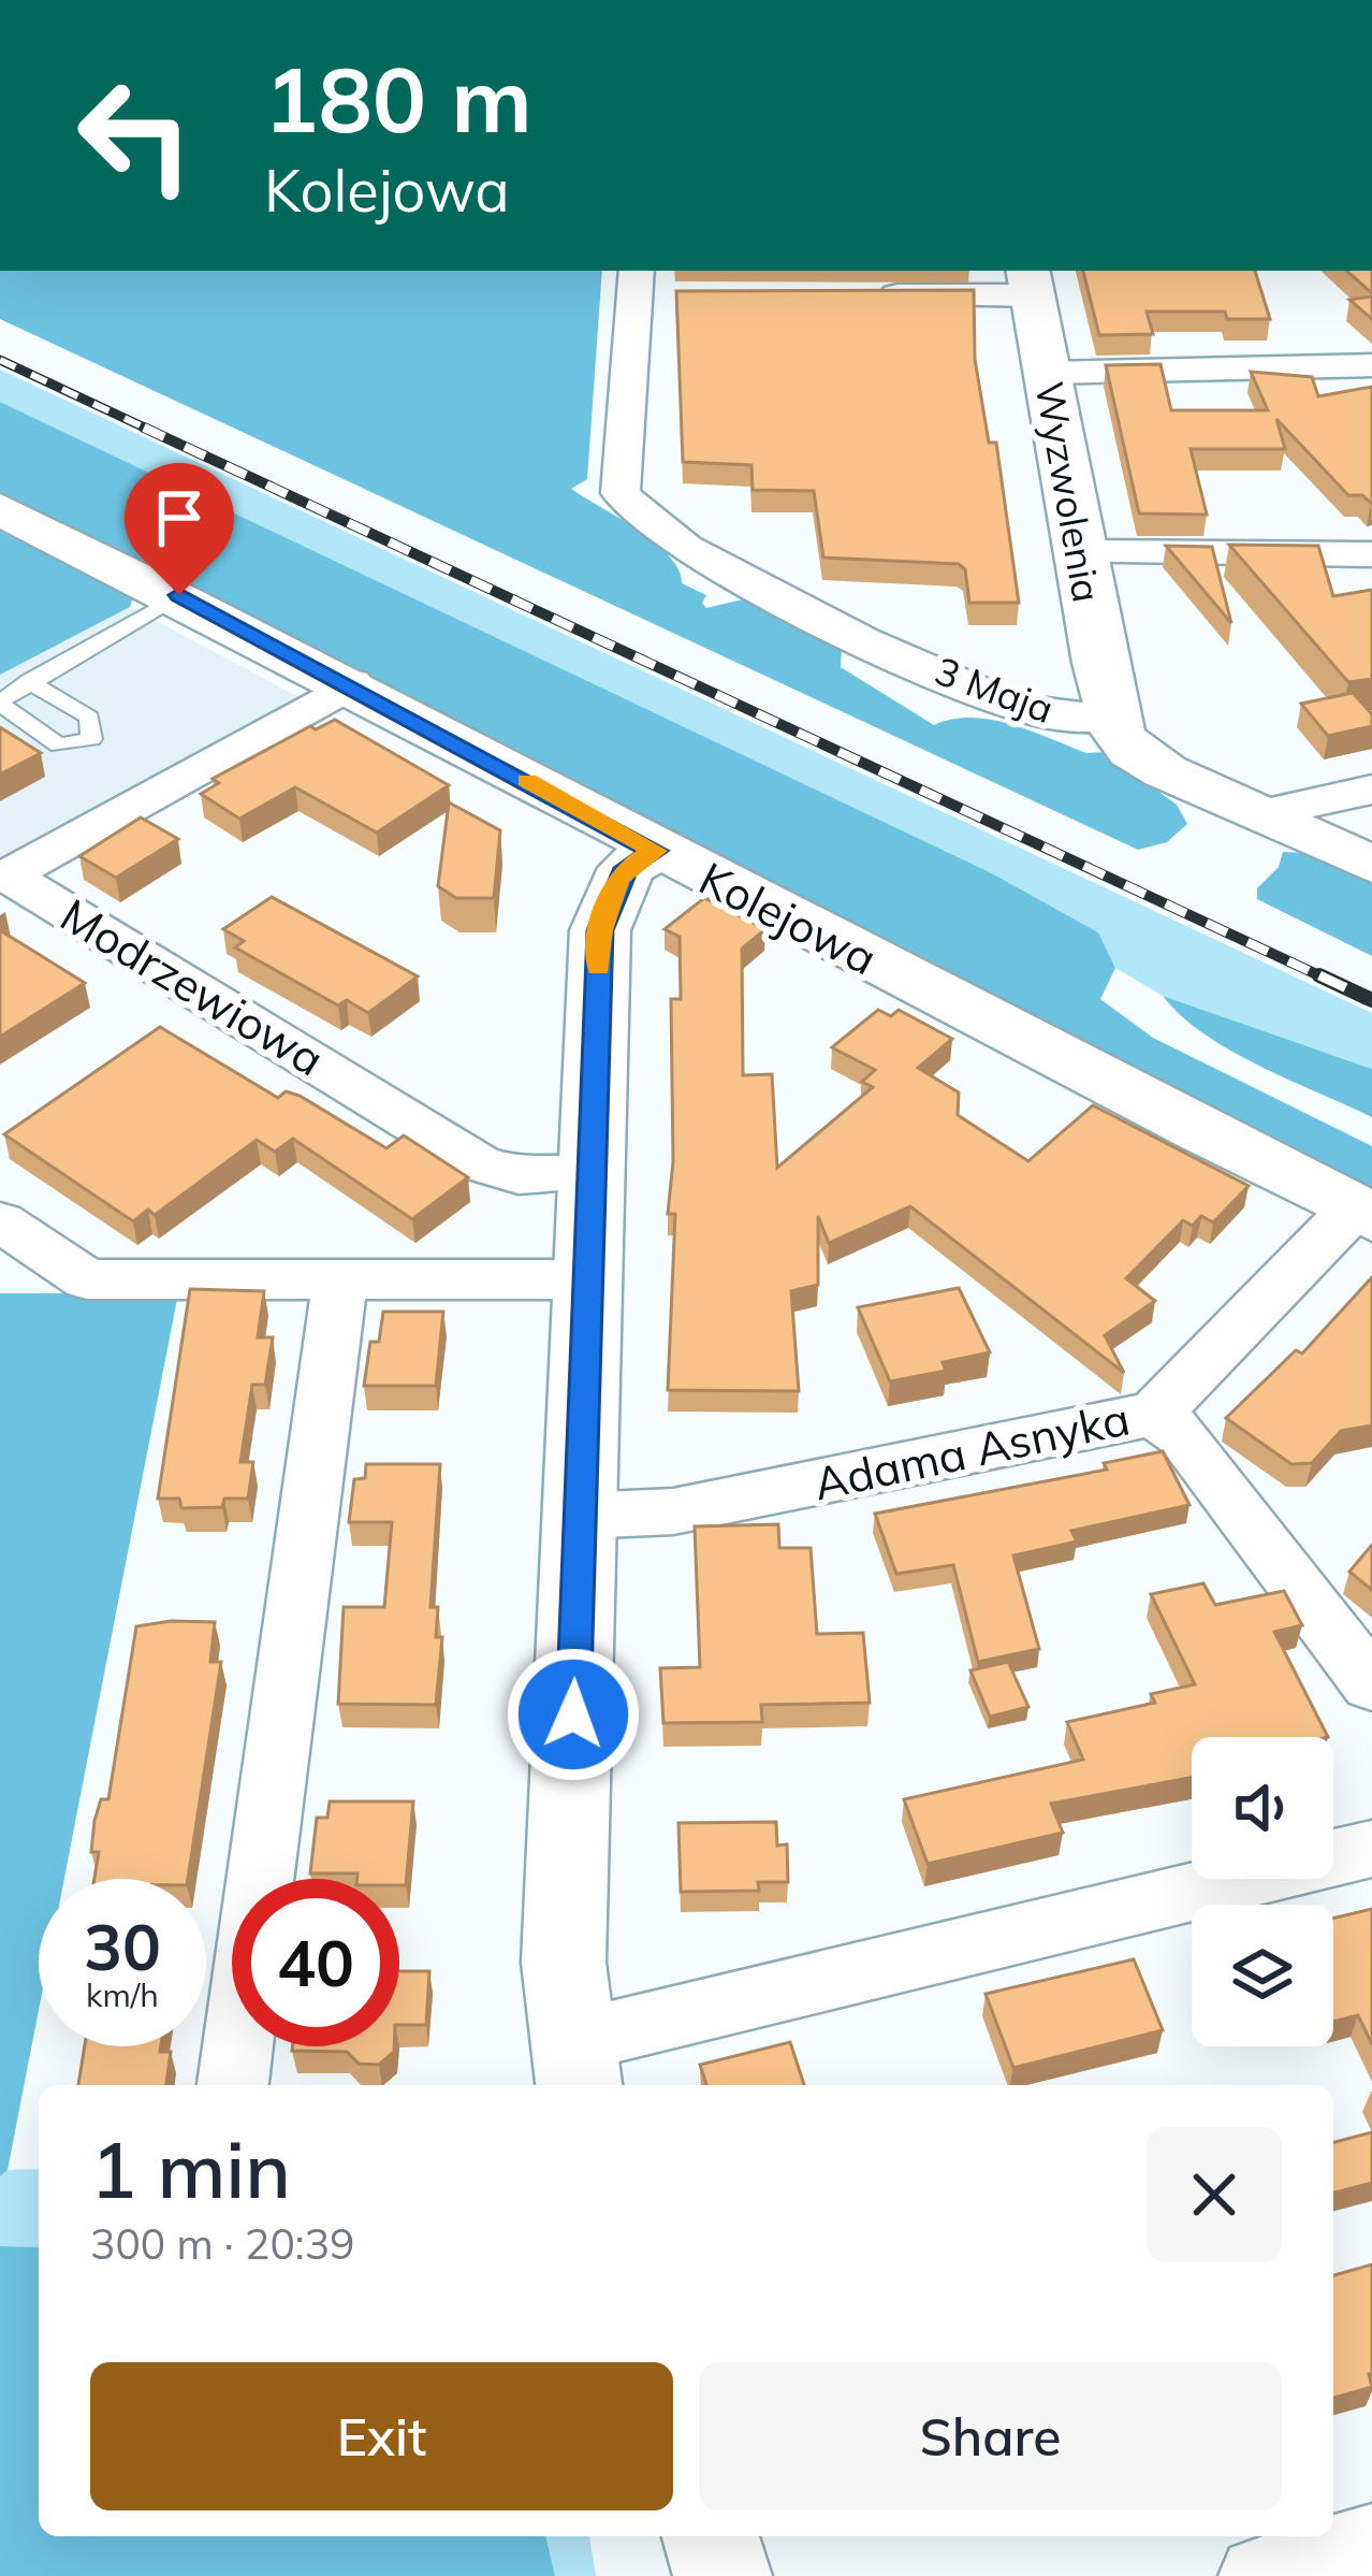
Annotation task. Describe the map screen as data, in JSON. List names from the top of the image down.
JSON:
{
  "streets": {
    "street": [
      "Wyzwolenia",
      "3 Maja",
      "Kolejowa",
      "Modrzewiowa",
      "Adama Asnyka"
    ]
  },
  "crossings": [
    ["Wyzwolenia", "3 Maja"],
    ["Kolejowa", "Modrzewiowa"],
    ["Kolejowa", "Adama Asnyka"]
  ],
  "page": {
    "turn": ["180 m", "Kolejowa"],
    "speed": "30 km/h",
    "limit": "40",
    "heading": ["1 min", "300 m · 20:39"],
    "buttons": ["Exit", "Share"]
  }
}
